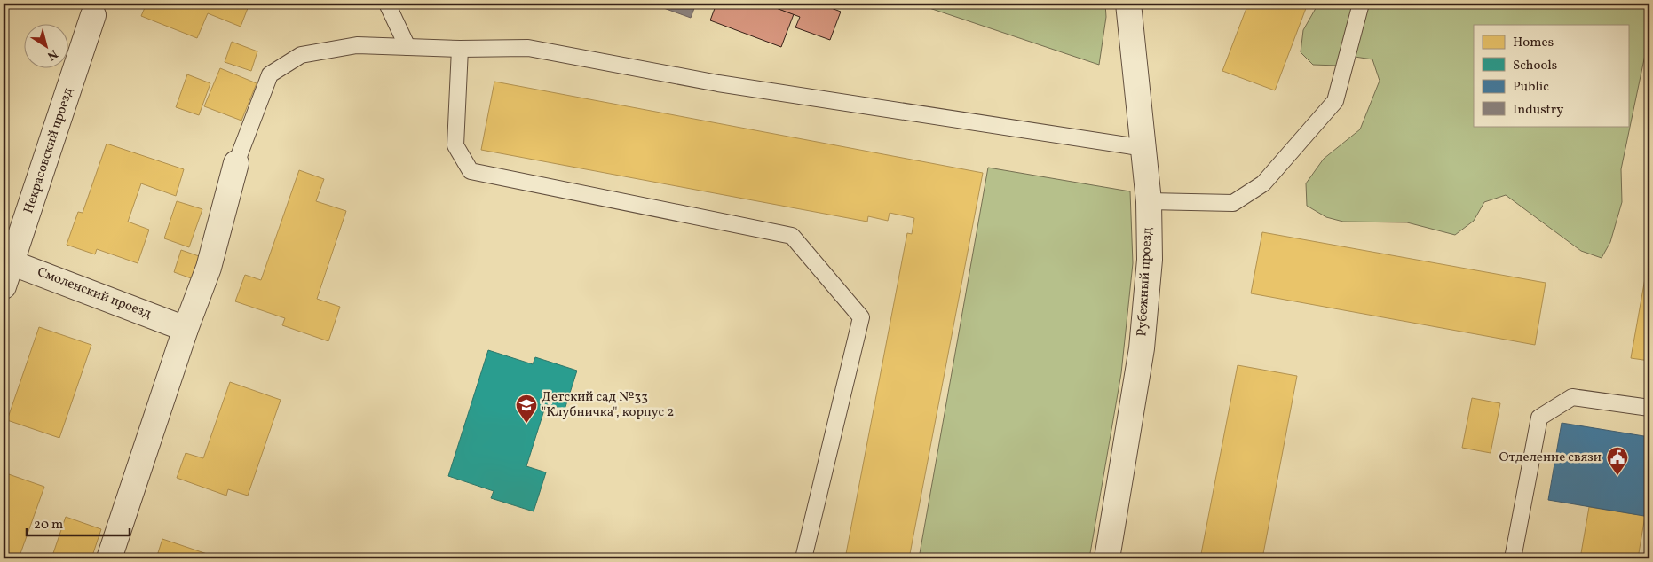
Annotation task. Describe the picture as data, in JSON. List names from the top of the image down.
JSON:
{
  "streets": {
    "street": ["Некрасовский проезд", "Рубежный проезд", "Смоленский проезд"]
  },
  "crossings": [
    ["Некрасовский проезд", "Смоленский проезд"]
  ],
  "places": {
    "school or university": ["Детский сад №33 \"Клубничка\", корпус 2"],
    "public building": ["Отделение связи"]
  },
  "legend": [
    "Homes",
    "Schools",
    "Public",
    "Industry"
  ],
  "scale_bar": "20 m",
  "north": "bottom right"
}
